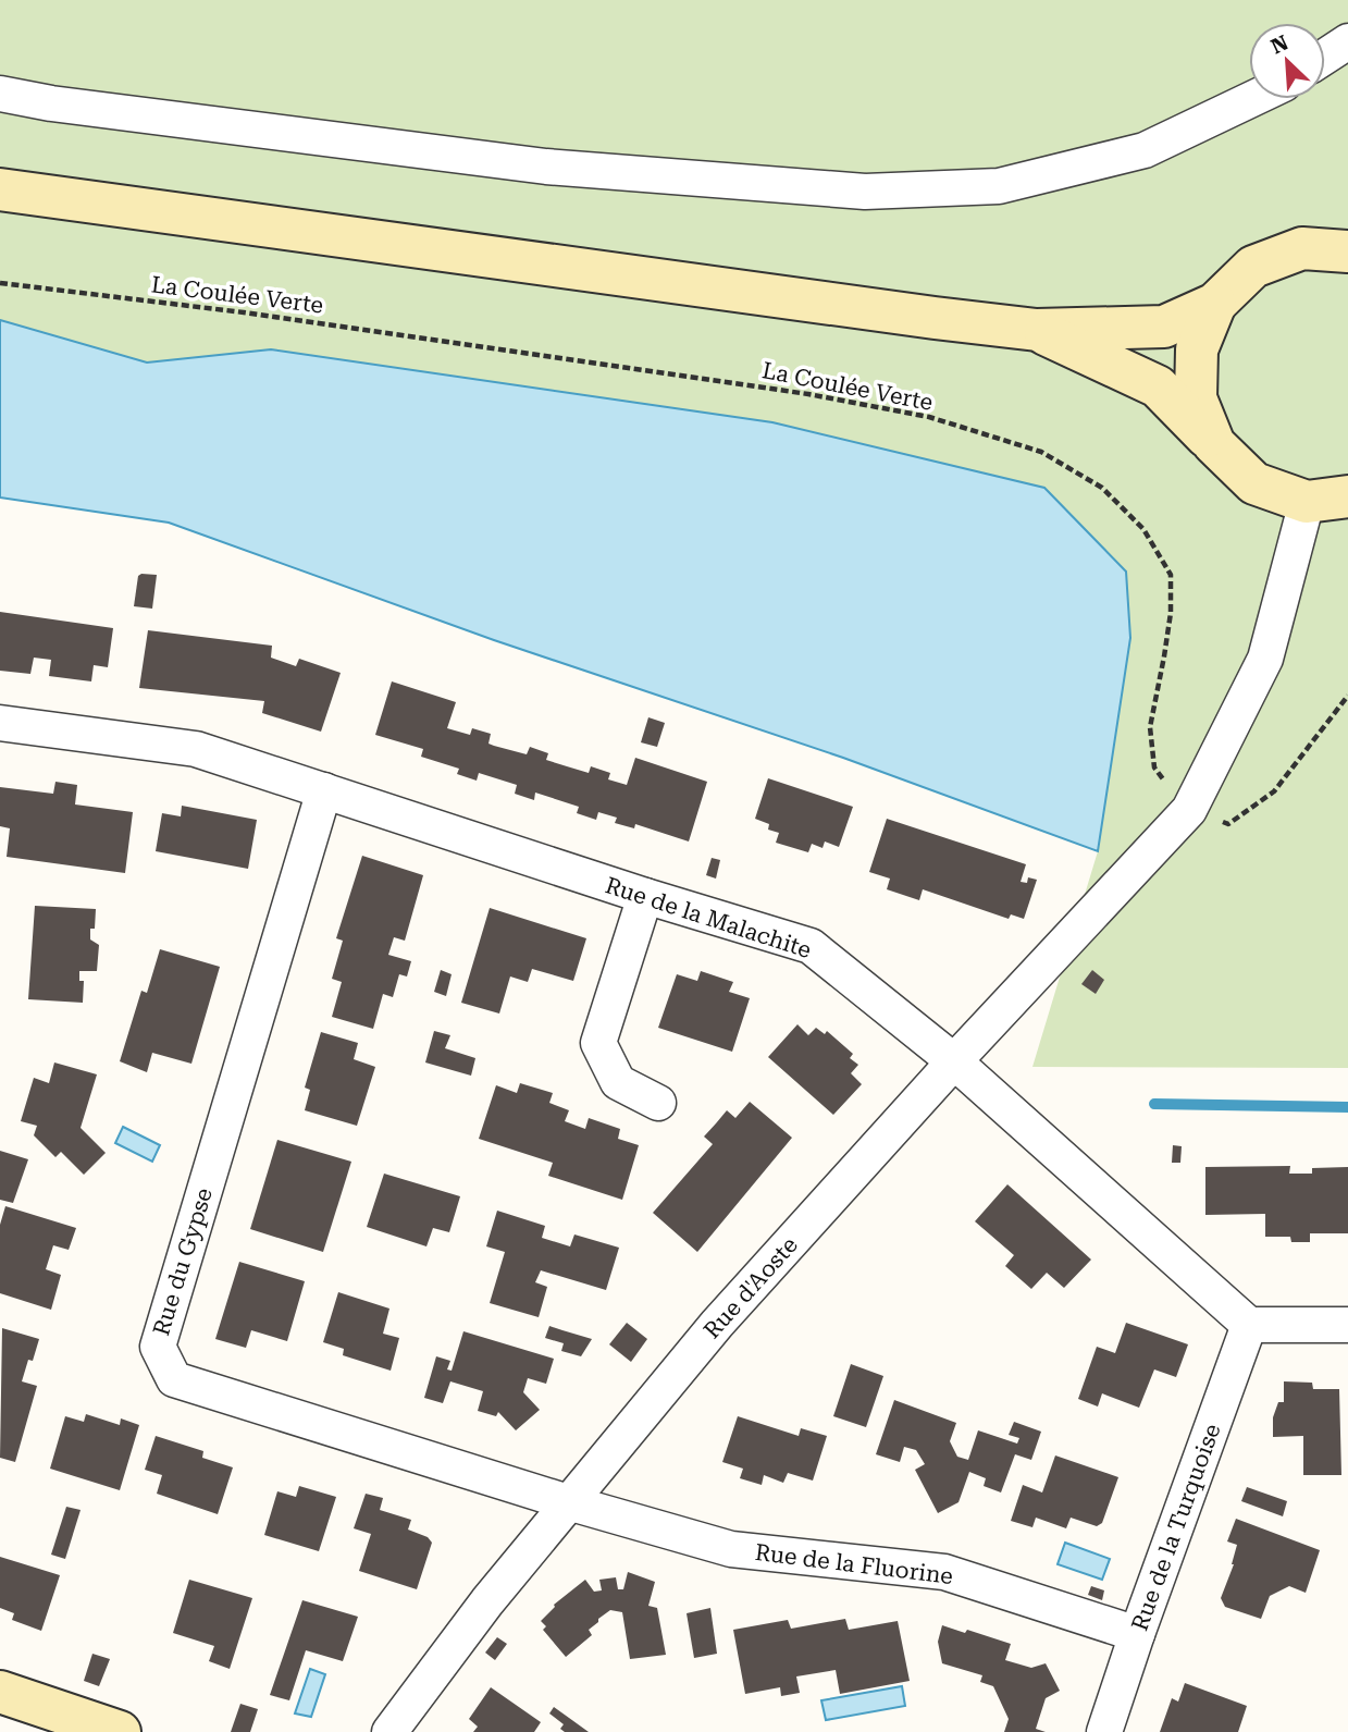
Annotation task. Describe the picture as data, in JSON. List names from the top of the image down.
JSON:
{
  "streets": {
    "street": [
      "Rue de la Malachite",
      "Rue du Gypse",
      "Rue d'Aoste",
      "Rue de la Turquoise",
      "Rue de la Fluorine"
    ],
    "path": ["La Coulée Verte"]
  },
  "crossings": [
    ["La Coulée Verte", "Rue d'Aoste"],
    ["Rue de la Malachite", "Rue du Gypse"],
    ["Rue de la Malachite", "Rue d'Aoste"],
    ["Rue de la Malachite", "Rue de la Turquoise"],
    ["Rue du Gypse", "Rue d'Aoste"],
    ["Rue du Gypse", "Rue de la Fluorine"],
    ["Rue d'Aoste", "Rue de la Fluorine"],
    ["Rue de la Turquoise", "Rue de la Fluorine"]
  ],
  "north": "top left"
}
